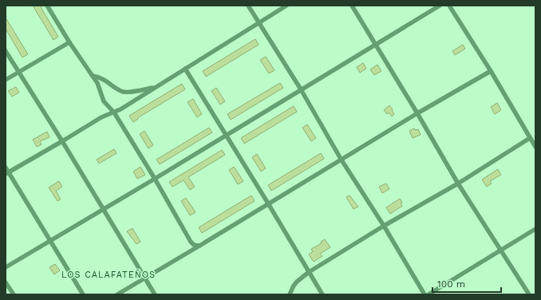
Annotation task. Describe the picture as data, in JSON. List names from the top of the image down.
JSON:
{
  "districts": ["LOS CALAFATEÑOS"],
  "scale_bar": "100 m"
}
